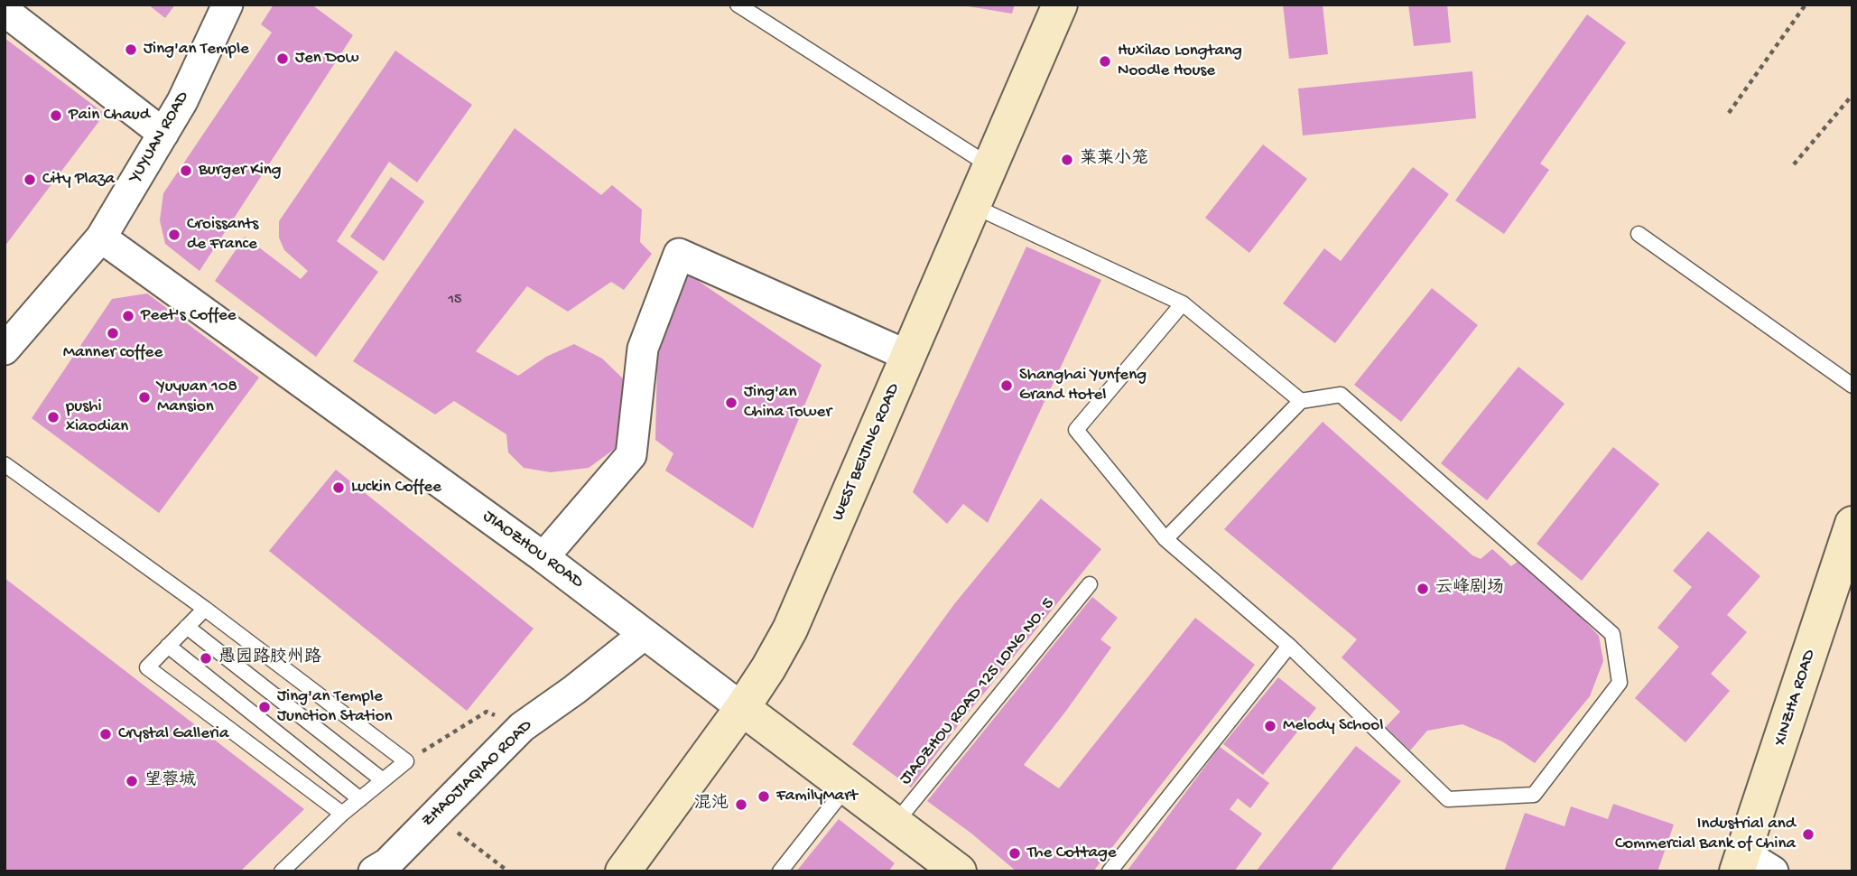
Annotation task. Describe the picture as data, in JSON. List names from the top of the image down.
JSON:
{
  "streets": {
    "main road": ["WEST BEIJING ROAD", "JIAOZHOU ROAD", "XINZHA ROAD"],
    "street": ["YUYUAN ROAD", "ZHAOJIAQIAO ROAD"],
    "lane": ["JIAOZHOU ROAD 125 LONG NO. 5"]
  },
  "crossings": [
    ["YUYUAN ROAD", "JIAOZHOU ROAD"],
    ["WEST BEIJING ROAD", "JIAOZHOU ROAD"],
    ["JIAOZHOU ROAD", "JIAOZHOU ROAD 125 LONG NO. 5"],
    ["JIAOZHOU ROAD", "ZHAOJIAQIAO ROAD"]
  ],
  "places": [
    "Jing'an Temple",
    "Jen Dow",
    "Huxilao Longtang Noodle House",
    "Pain Chaud",
    "莱莱小笼",
    "Burger King",
    "City Plaza",
    "Croissants de France",
    "Peet's Coffee",
    "Manner coffee",
    "Shanghai Yunfeng Grand Hotel",
    "Yuyuan 108 Mansion",
    "Jing'an China Tower",
    "pushi xiaodian",
    "Luckin Coffee",
    "云峰剧场",
    "愚园路胶州路",
    "Jing'an Temple Junction Station",
    "Melody School",
    "Crystal Galleria",
    "望蓉城",
    "FamilyMart",
    "混沌",
    "Industrial and Commercial Bank of China",
    "The Cottage"
  ],
  "house_numbers": ["15"]
}
